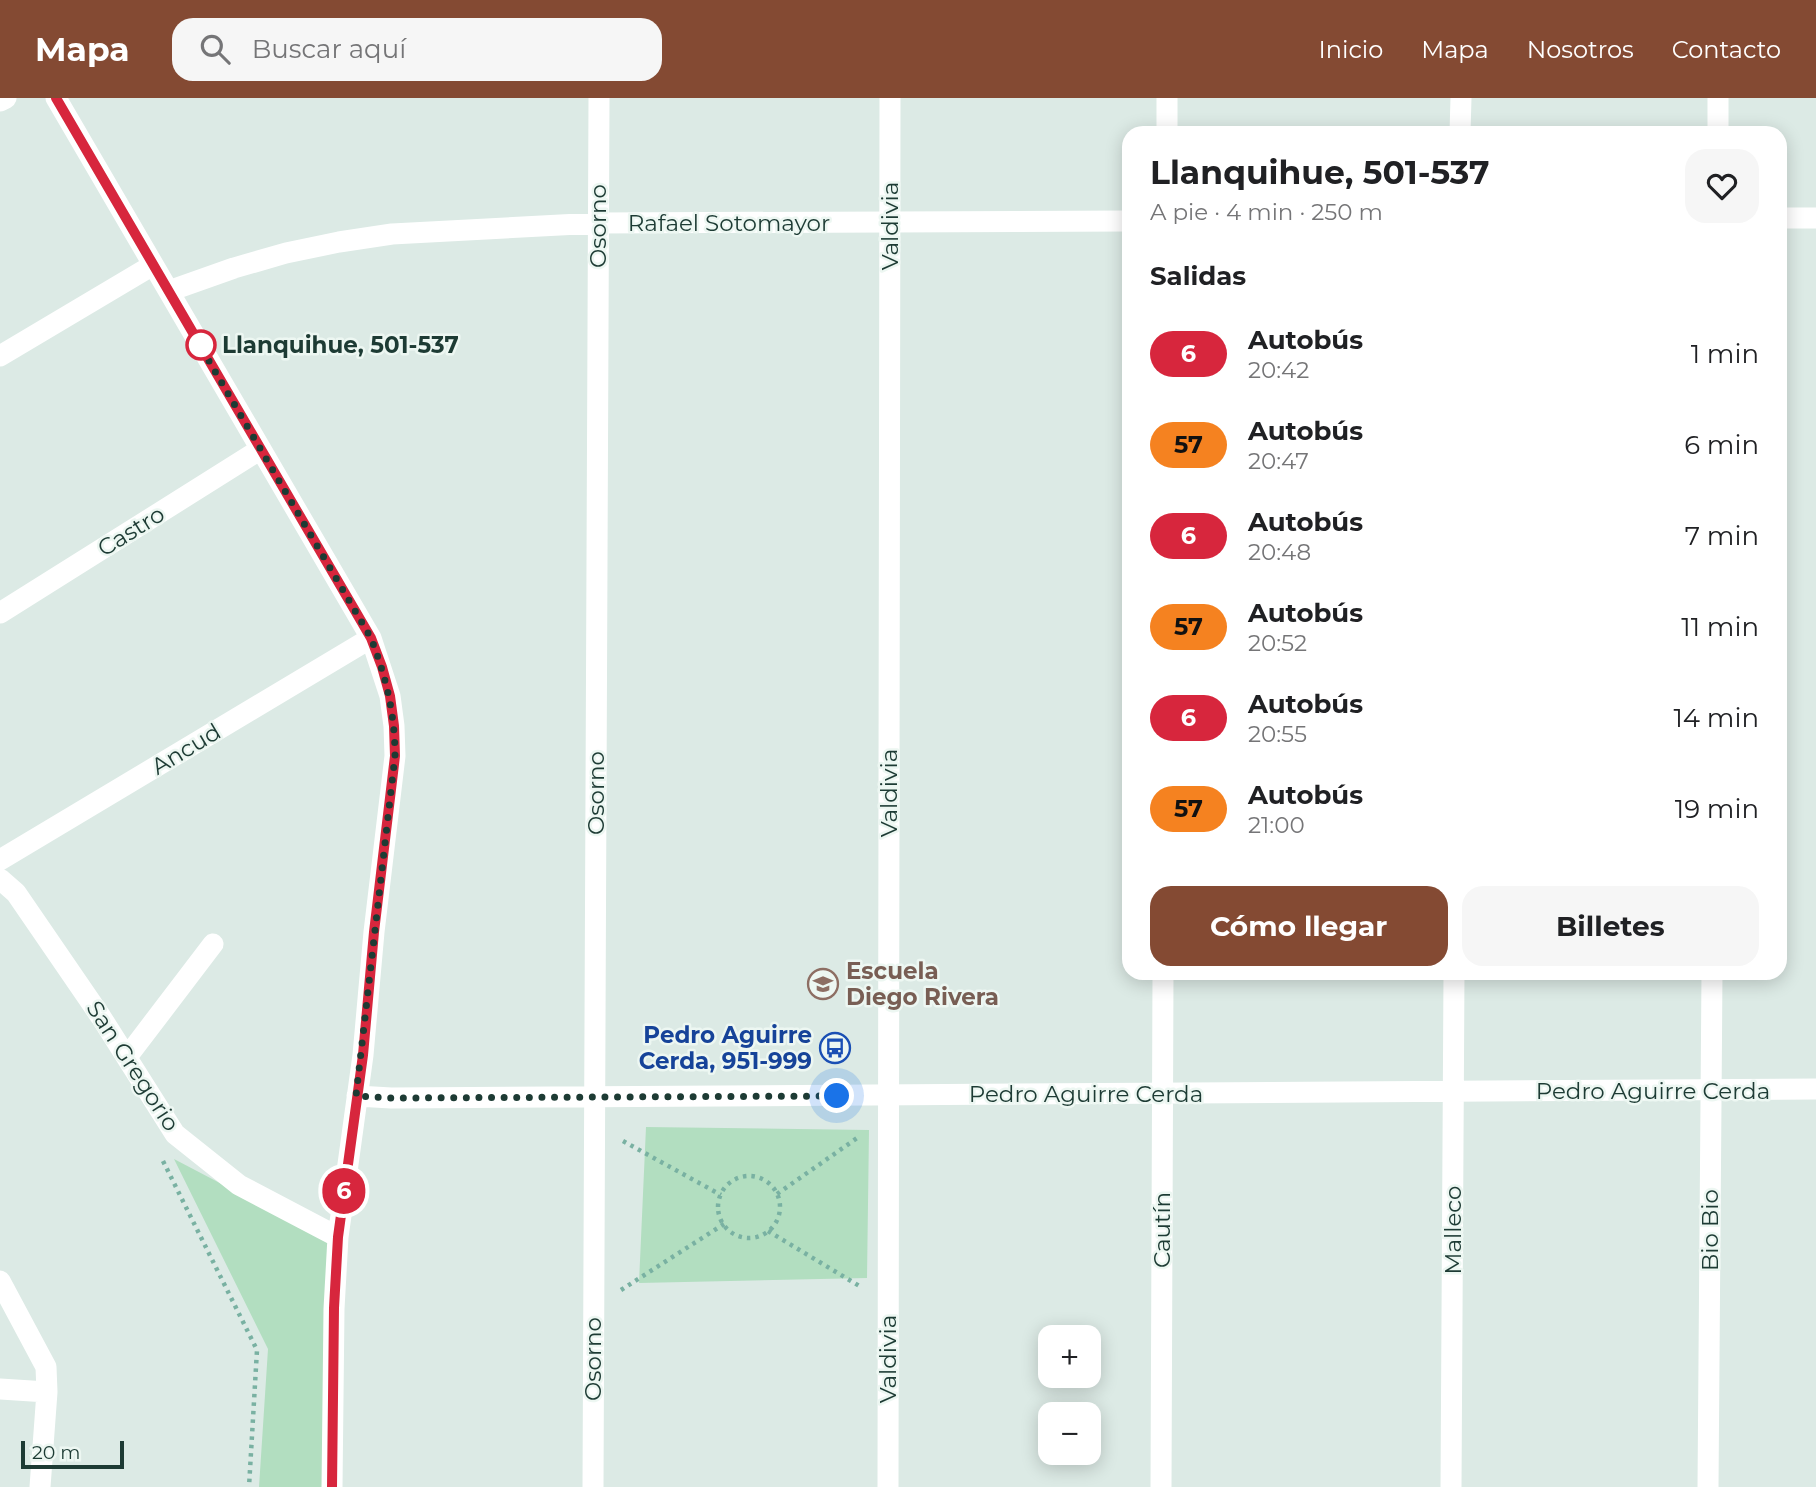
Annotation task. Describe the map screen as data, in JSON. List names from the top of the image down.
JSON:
{
  "streets": {
    "street": [
      "Rafael Sotomayor",
      "Osorno",
      "Valdivia",
      "Castro",
      "Ancud",
      "San Gregorio",
      "Pedro Aguirre Cerda",
      "Cautín",
      "Malleco",
      "Bio Bio"
    ]
  },
  "crossings": [
    ["Rafael Sotomayor", "Osorno"],
    ["Rafael Sotomayor", "Valdivia"],
    ["Osorno", "Pedro Aguirre Cerda"],
    ["Valdivia", "Pedro Aguirre Cerda"],
    ["Pedro Aguirre Cerda", "Cautín"],
    ["Pedro Aguirre Cerda", "Malleco"],
    ["Pedro Aguirre Cerda", "Bio Bio"]
  ],
  "places": {
    "other": ["Llanquihue, 501-537"],
    "school or university": ["Escuela Diego Rivera"],
    "bus stop": ["Pedro Aguirre Cerda, 951-999"]
  },
  "lines": ["bus line 6"],
  "scale_bar": "20 m",
  "page": {
    "header": "Mapa",
    "search": "Buscar aquí",
    "nav": [
      "Inicio",
      "Mapa",
      "Nosotros",
      "Contacto"
    ],
    "on_map": "6",
    "heading": [
      ["Llanquihue, 501-537", "A pie · 4 min · 250 m"],
      "Salidas"
    ],
    "list": [
      {
        "mark": "6",
        "name": "Autobús",
        "note": "20:42",
        "value": "1 min"
      },
      {
        "mark": "57",
        "name": "Autobús",
        "note": "20:47",
        "value": "6 min"
      },
      {
        "mark": "6",
        "name": "Autobús",
        "note": "20:48",
        "value": "7 min"
      },
      {
        "mark": "57",
        "name": "Autobús",
        "note": "20:52",
        "value": "11 min"
      },
      {
        "mark": "6",
        "name": "Autobús",
        "note": "20:55",
        "value": "14 min"
      },
      {
        "mark": "57",
        "name": "Autobús",
        "note": "21:00",
        "value": "19 min"
      }
    ],
    "buttons": ["Cómo llegar", "Billetes"],
    "map_buttons": ["+", "−"],
    "scale": "20 m"
  }
}
